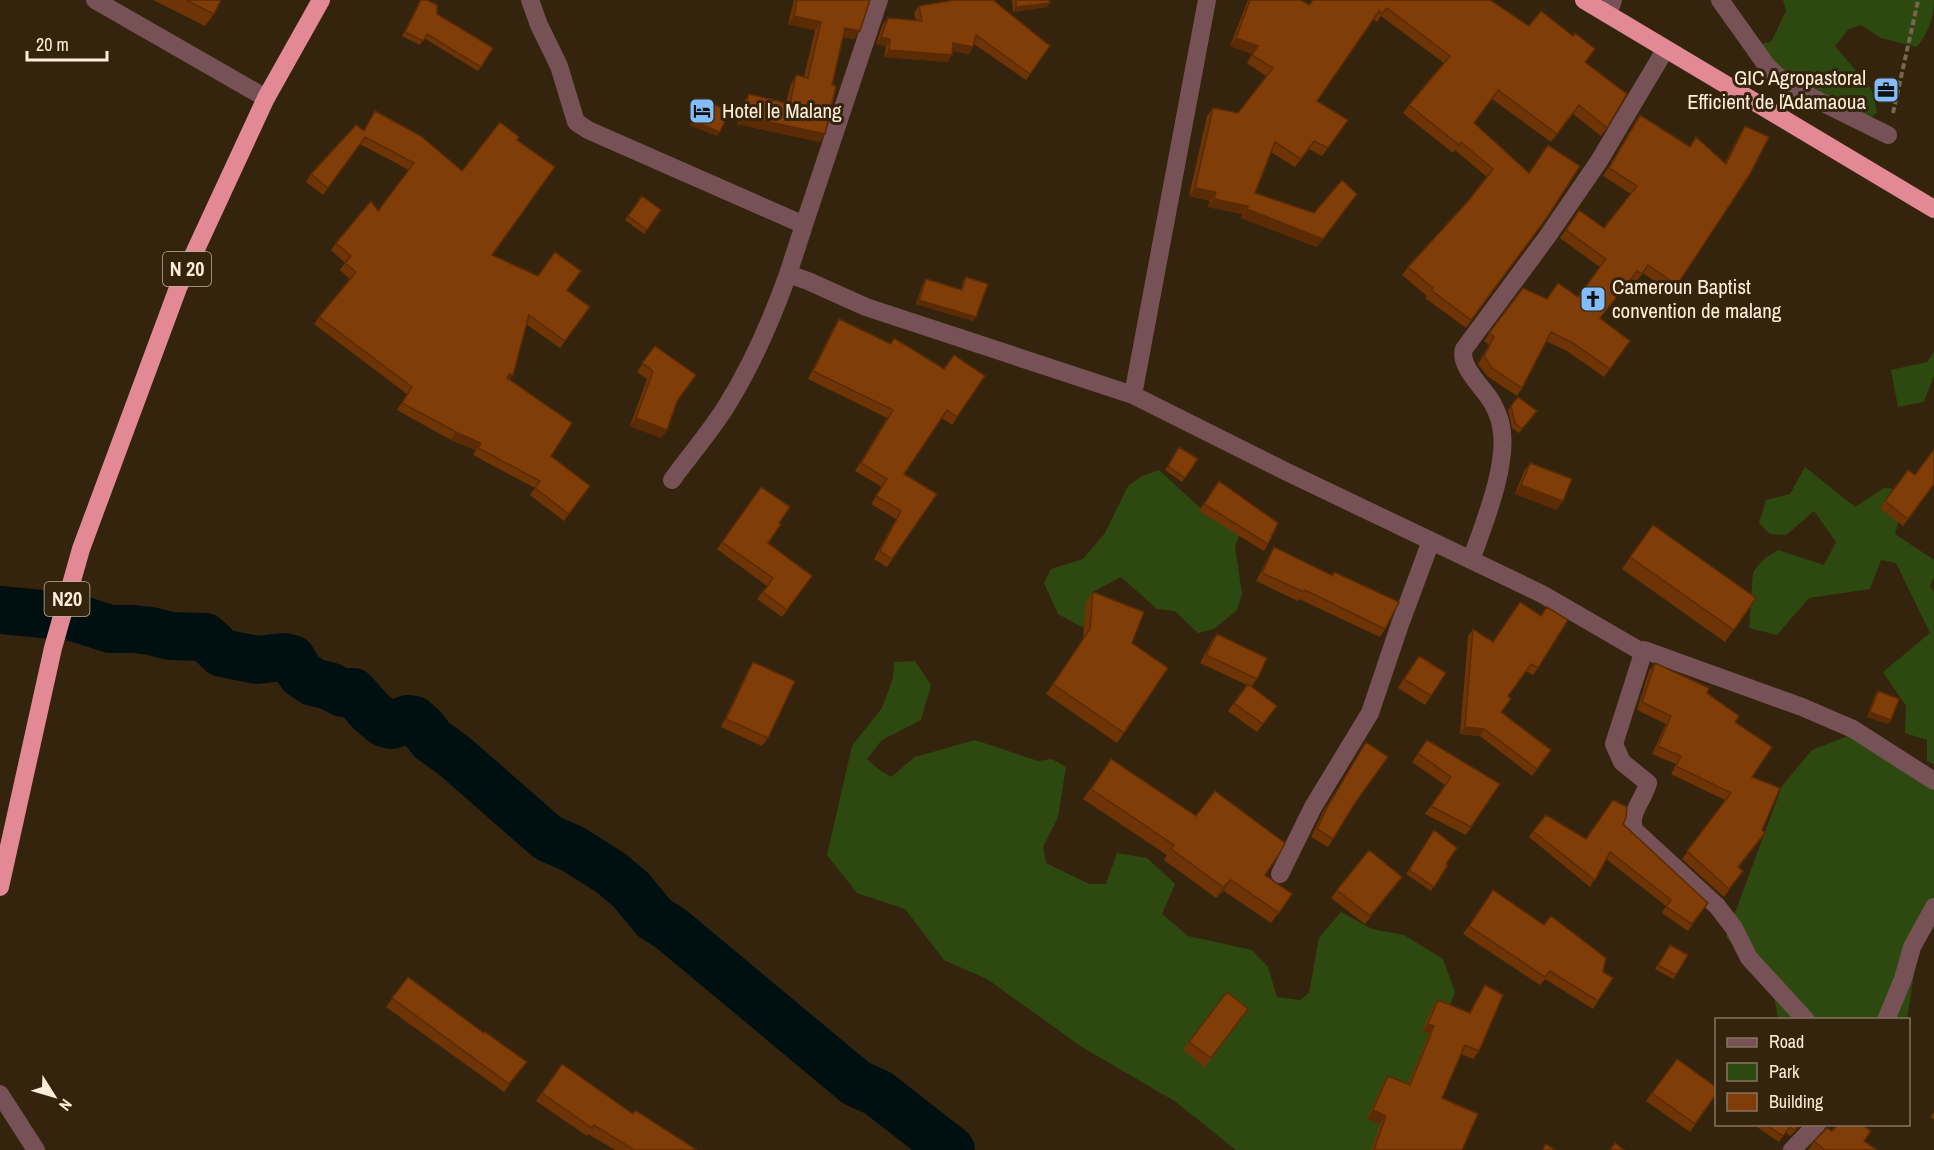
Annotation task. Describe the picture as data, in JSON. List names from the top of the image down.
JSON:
{
  "streets": {
    "highway": ["N 20", "N20"]
  },
  "crossings": [
    ["N 20", "N20"]
  ],
  "places": {
    "office": ["GIC Agropastoral Efficient de ľAdamaoua"],
    "hotel": ["Hotel le Malang"],
    "church": ["Cameroun Baptist convention de malang"]
  },
  "legend": ["Road", "Park", "Building"],
  "scale_bar": "20 m",
  "north": "bottom right"
}
